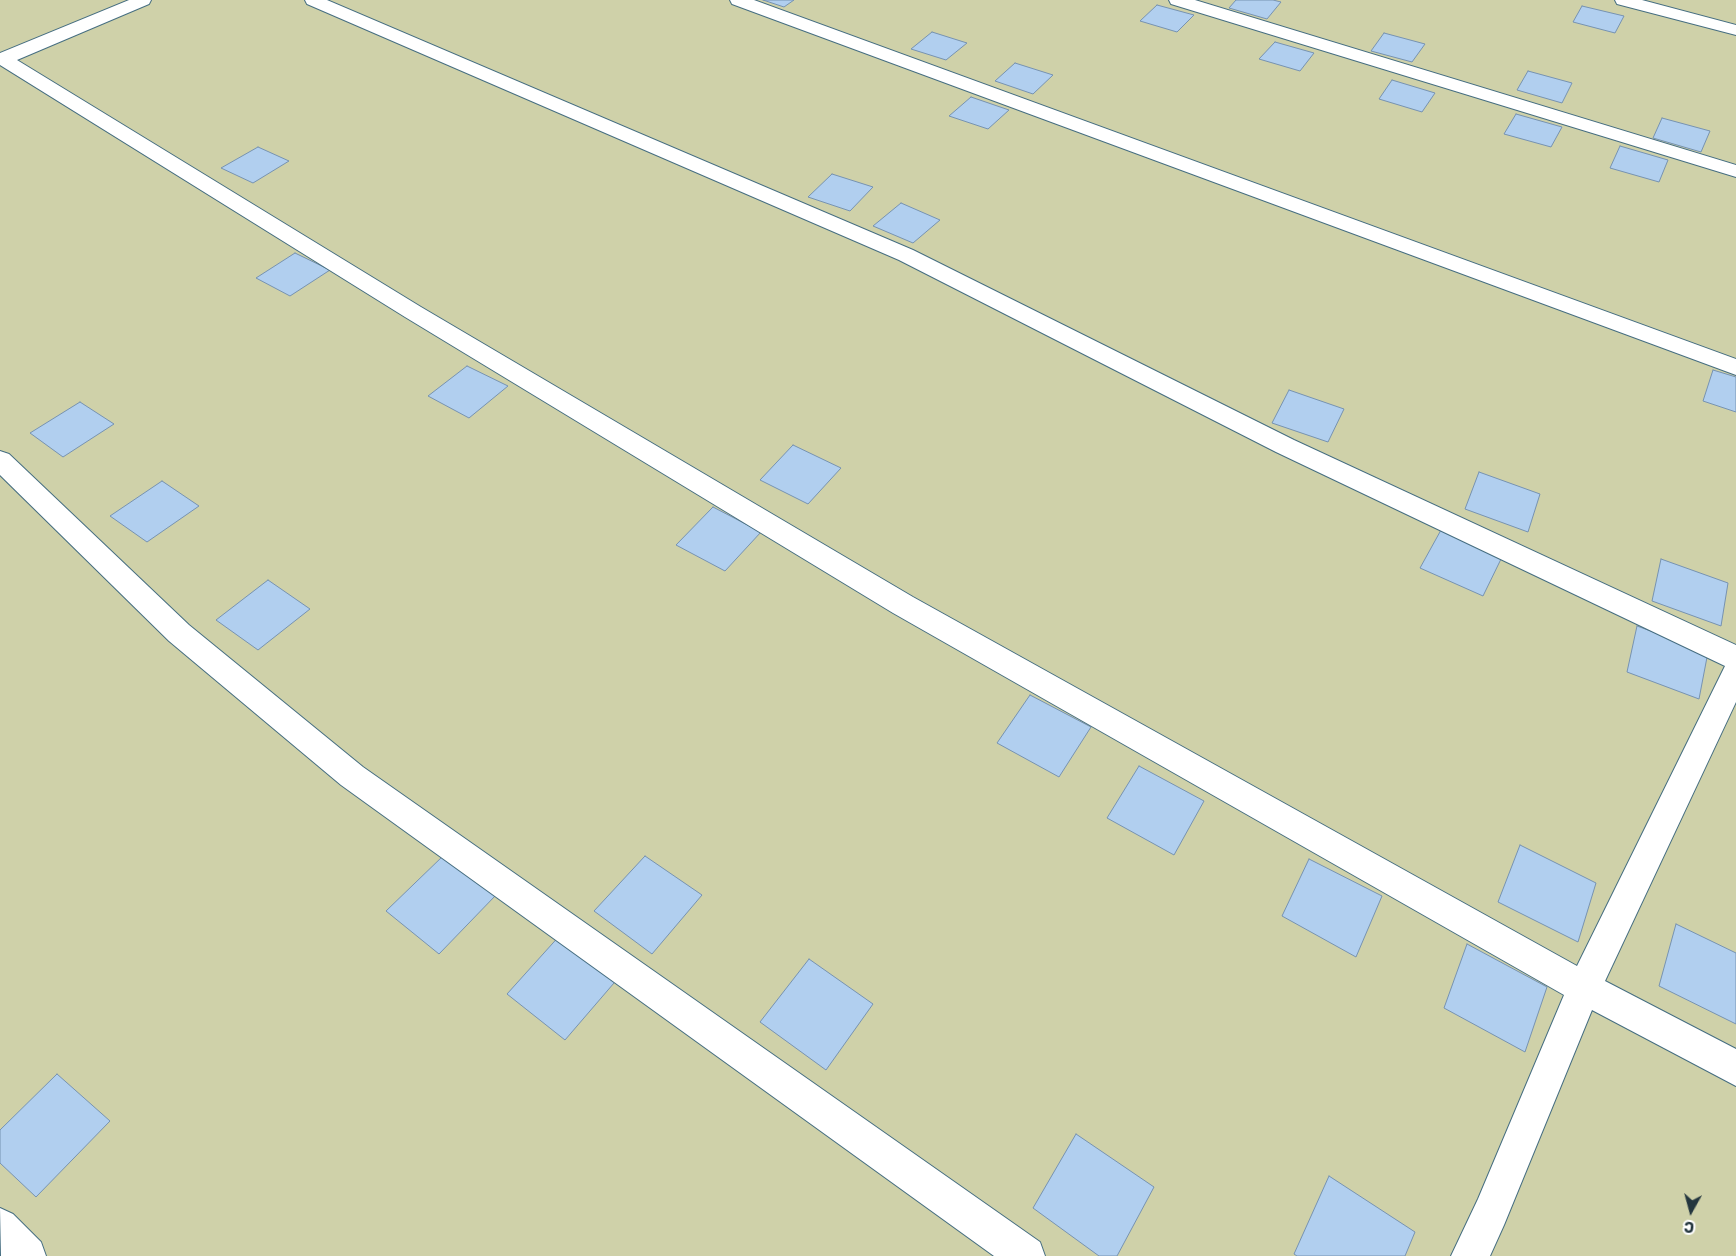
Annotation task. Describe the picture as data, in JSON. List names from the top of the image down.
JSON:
{
  "north": "bottom"
}
